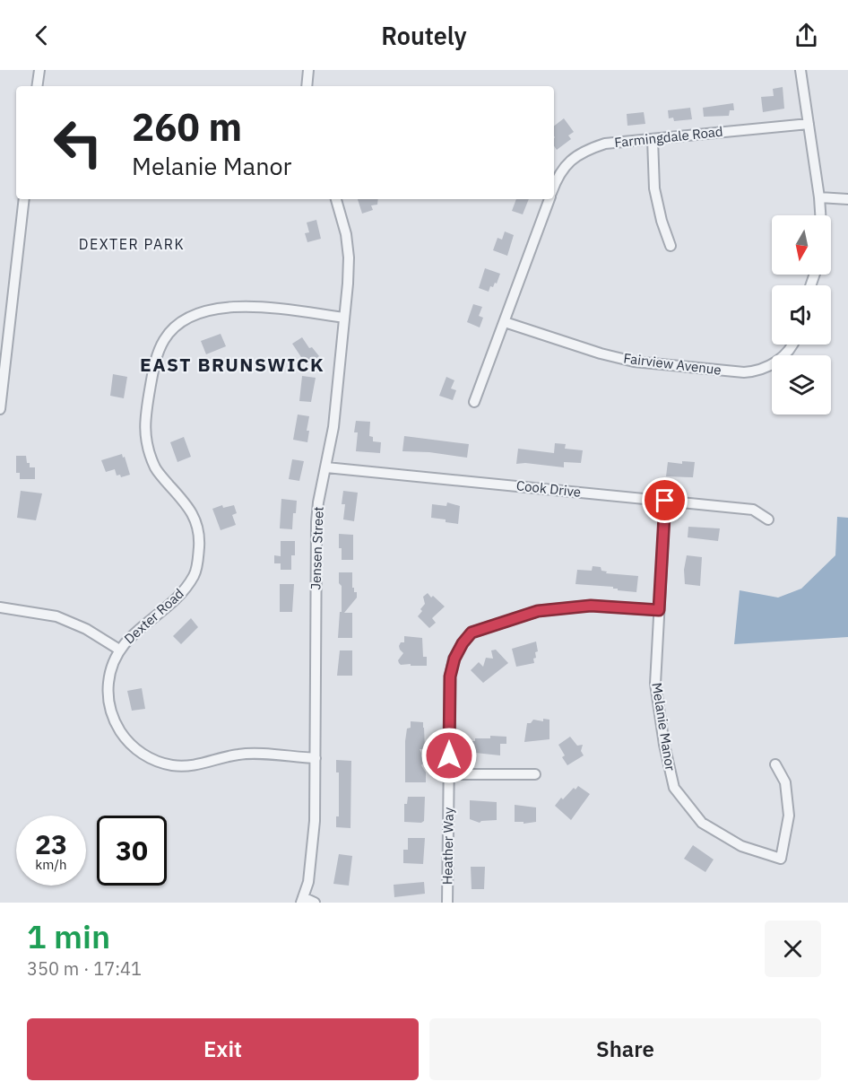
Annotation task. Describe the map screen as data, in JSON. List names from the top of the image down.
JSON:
{
  "streets": {
    "street": [
      "Farmingdale Road",
      "Fairview Avenue",
      "Cook Drive",
      "Jensen Street",
      "Dexter Road",
      "Melanie Manor",
      "Heather Way"
    ]
  },
  "crossings": [
    ["Farmingdale Road", "Fairview Avenue"],
    ["Cook Drive", "Jensen Street"],
    ["Cook Drive", "Melanie Manor"],
    ["Jensen Street", "Dexter Road"],
    ["Melanie Manor", "Heather Way"]
  ],
  "districts": ["DEXTER PARK", "EAST BRUNSWICK"],
  "north": "bottom",
  "page": {
    "header": "Routely",
    "turn": ["260 m", "Melanie Manor"],
    "speed": "23 km/h",
    "limit": "30",
    "heading": ["1 min", "350 m · 17:41"],
    "buttons": ["Exit", "Share"]
  }
}
